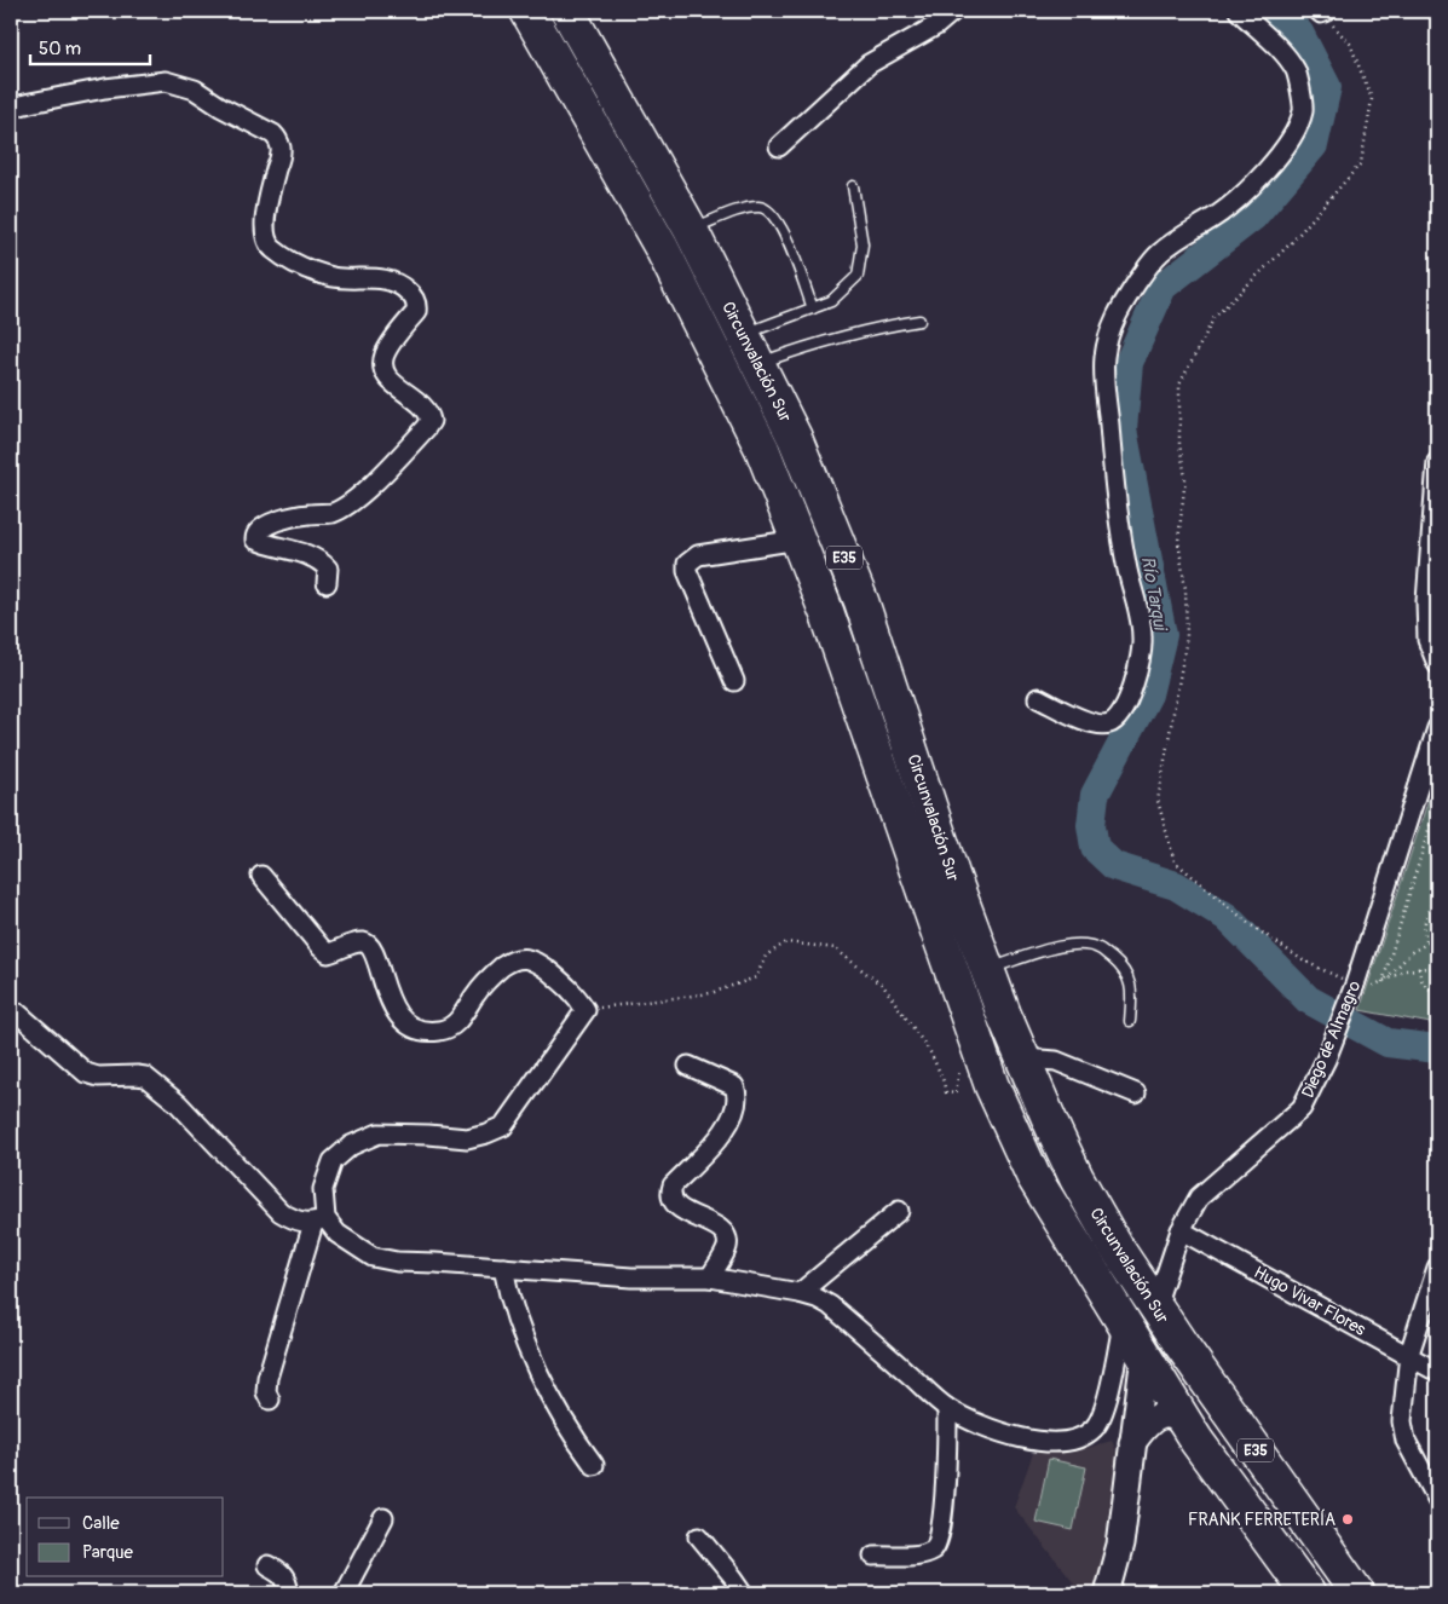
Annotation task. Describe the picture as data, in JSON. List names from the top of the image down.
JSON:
{
  "streets": {
    "highway": ["Circunvalación Sur", "E35"],
    "street": ["Diego de Almagro", "Hugo Vivar Flores"]
  },
  "crossings": [
    ["Circunvalación Sur", "Diego de Almagro"],
    ["Diego de Almagro", "Hugo Vivar Flores"]
  ],
  "water": ["Río Tarqui"],
  "places": ["FRANK FERRETERÍA"],
  "legend": ["Calle", "Parque"],
  "scale_bar": "50 m"
}
